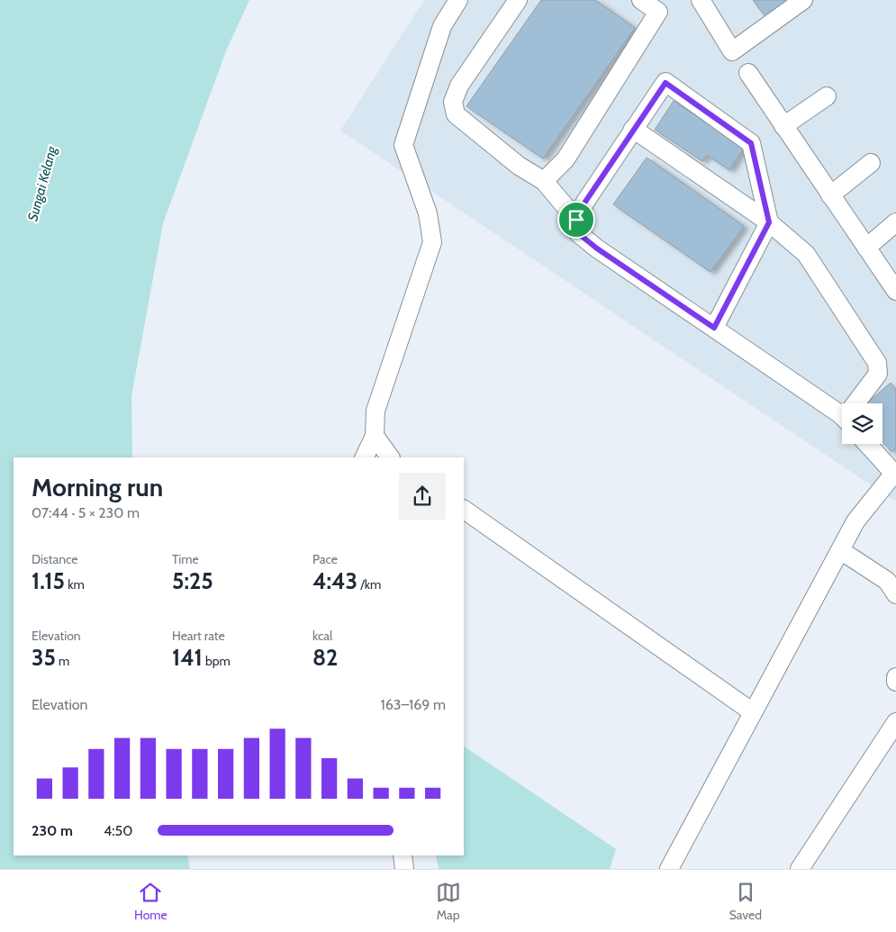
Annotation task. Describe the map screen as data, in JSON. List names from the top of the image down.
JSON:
{
  "water": ["Sungai Kelang"],
  "page": {
    "heading": ["Morning run", "07:44 · 5 × 230 m"],
    "stats": [
      ["Distance", "1.15 km"],
      ["Time", "5:25"],
      ["Pace", "4:43 /km"],
      ["Elevation", "35 m"],
      ["Heart rate", "141 bpm"],
      ["kcal", "82"]
    ],
    "chart": ["Elevation", "163–169 m"],
    "list": [
      {
        "name": "230 m",
        "note": "4:50"
      }
    ],
    "tabs": ["Home", "Map", "Saved"]
  }
}
